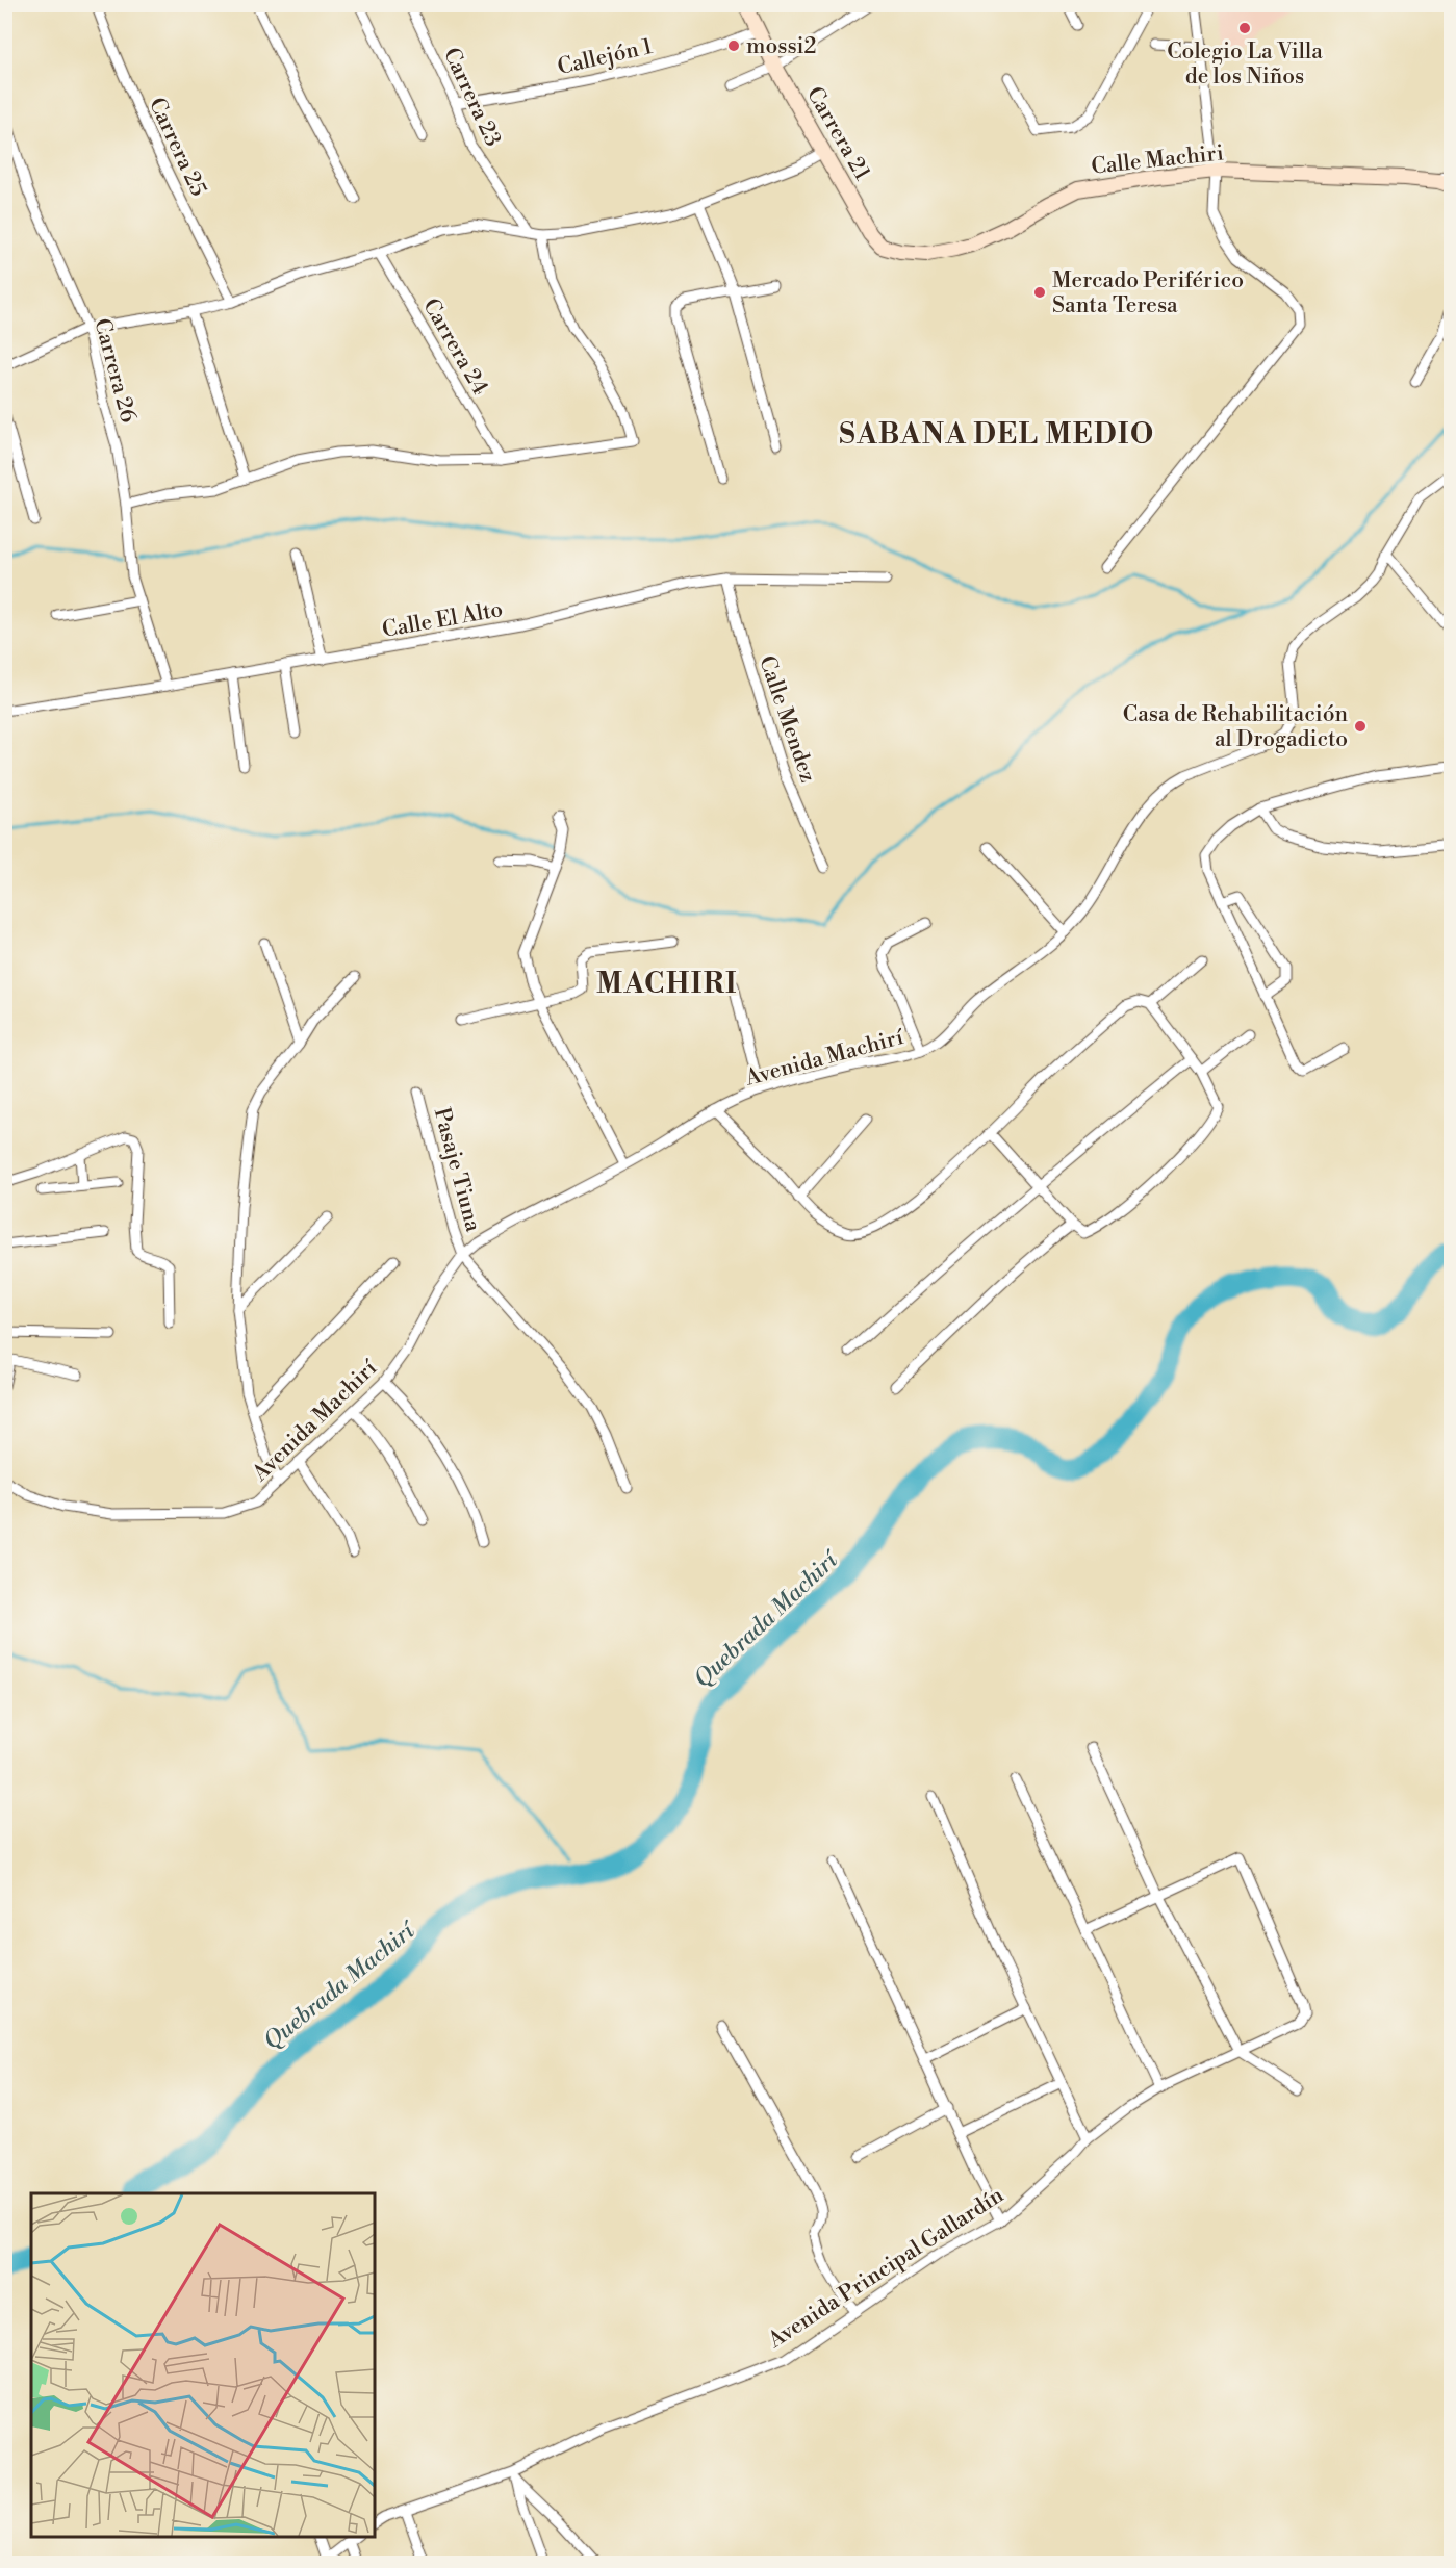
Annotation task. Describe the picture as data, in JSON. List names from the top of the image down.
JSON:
{
  "streets": {
    "street": [
      "Callejón 1",
      "Carrera 23",
      "Carrera 21",
      "Carrera 25",
      "Calle Machiri",
      "Carrera 24",
      "Carrera 26",
      "Calle El Alto",
      "Calle Mendez",
      "Avenida Machirí",
      "Pasaje Tiuna",
      "Avenida Principal Gallardín"
    ]
  },
  "crossings": [
    ["Callejón 1", "Carrera 23"],
    ["Callejón 1", "Carrera 21"],
    ["Carrera 21", "Calle Machiri"],
    ["Carrera 26", "Calle El Alto"],
    ["Calle El Alto", "Calle Mendez"],
    ["Avenida Machirí", "Pasaje Tiuna"]
  ],
  "districts": ["SABANA DEL MEDIO", "MACHIRI"],
  "water": ["Quebrada Machirí"],
  "places": [
    "Colegio La Villa de los Niños",
    "mossi2",
    "Mercado Periférico Santa Teresa",
    "Casa de Rehabilitación al Drogadicto"
  ]
}
